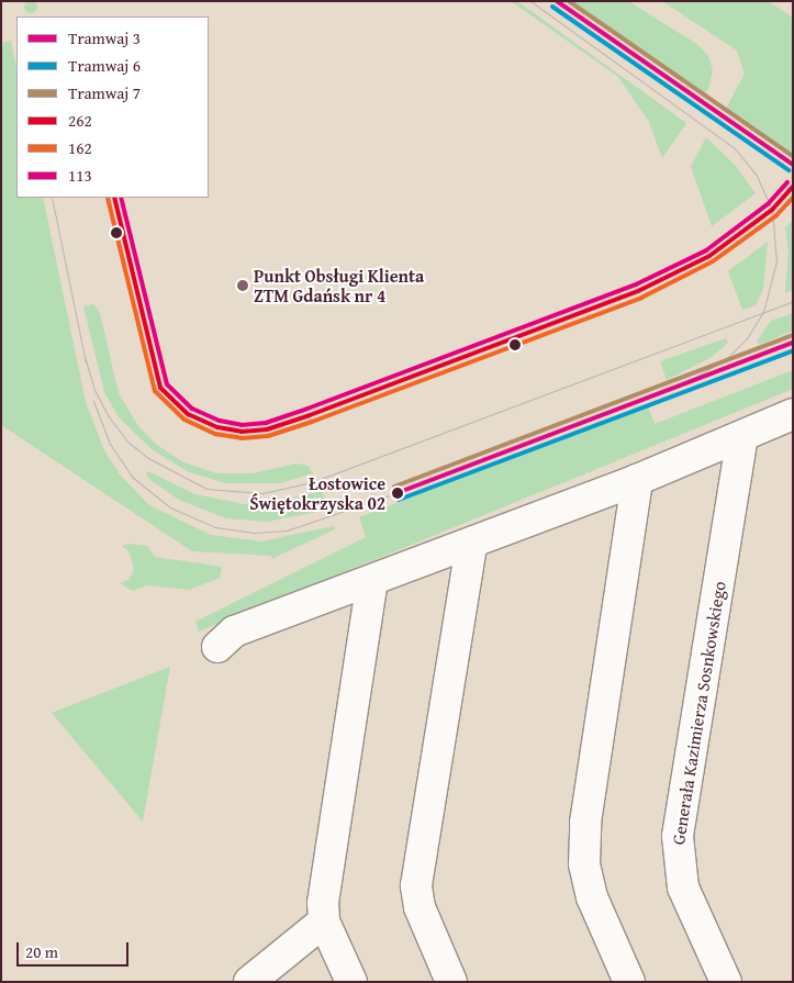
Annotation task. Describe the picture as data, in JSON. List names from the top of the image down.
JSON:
{
  "streets": {
    "street": ["Generała Kazimierza Sosnkowskiego"]
  },
  "places": ["Punkt Obsługi Klienta ZTM Gdańsk nr 4", "Łostowice Świętokrzyska 02"],
  "lines": [
    "tram line 3",
    "tram line 7",
    "tram line 6",
    "transit line 113",
    "transit line 262",
    "transit line 162"
  ],
  "legend": [
    "Tramwaj 3",
    "Tramwaj 6",
    "Tramwaj 7",
    "262",
    "162",
    "113"
  ],
  "scale_bar": "20 m"
}
